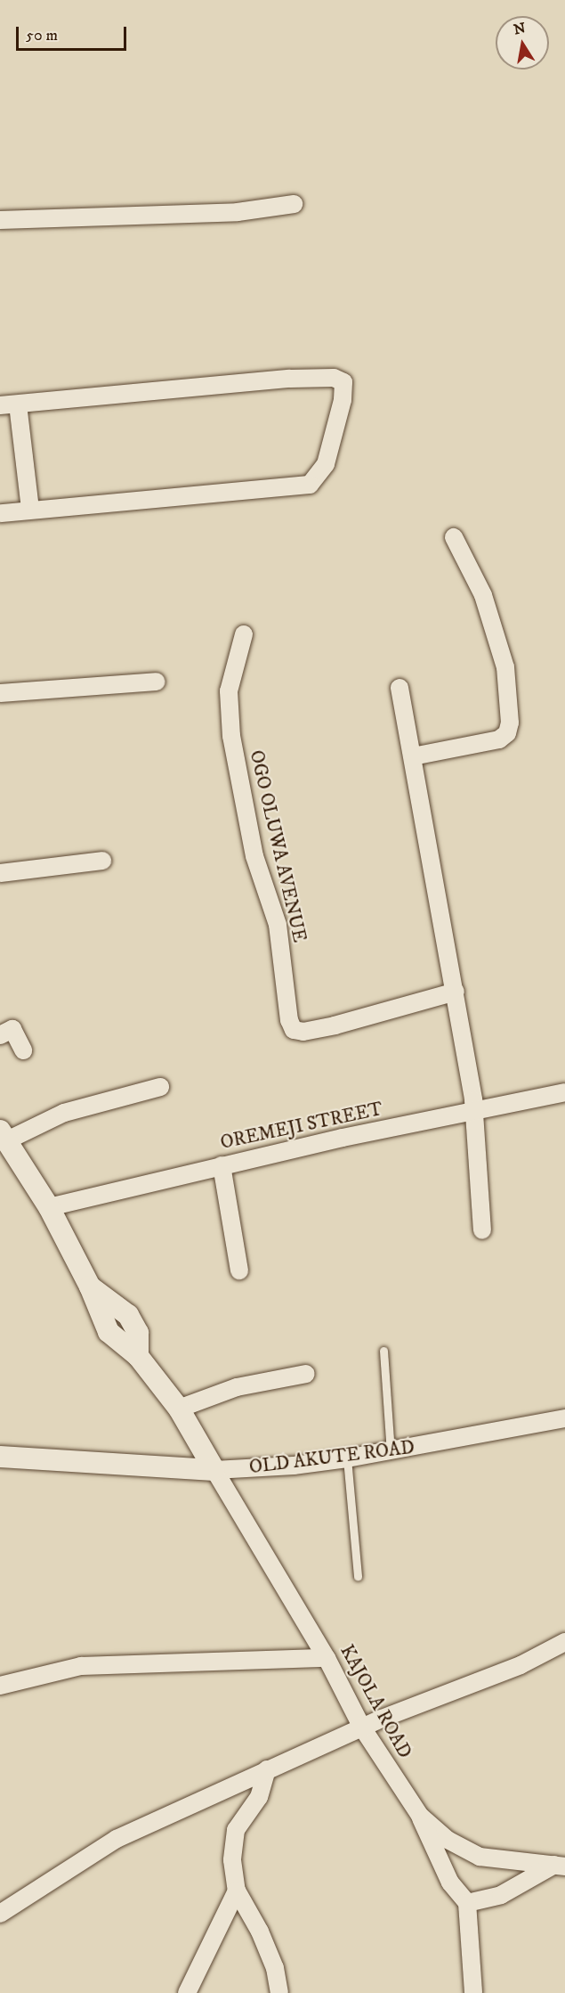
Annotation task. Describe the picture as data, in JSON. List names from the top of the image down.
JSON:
{
  "streets": {
    "street": [
      "OGO OLUWA AVENUE",
      "OREMEJI STREET",
      "OLD AKUTE ROAD",
      "KAJOLA ROAD"
    ]
  },
  "crossings": [
    ["OLD AKUTE ROAD", "KAJOLA ROAD"]
  ],
  "scale_bar": "50 m",
  "north": "top"
}
